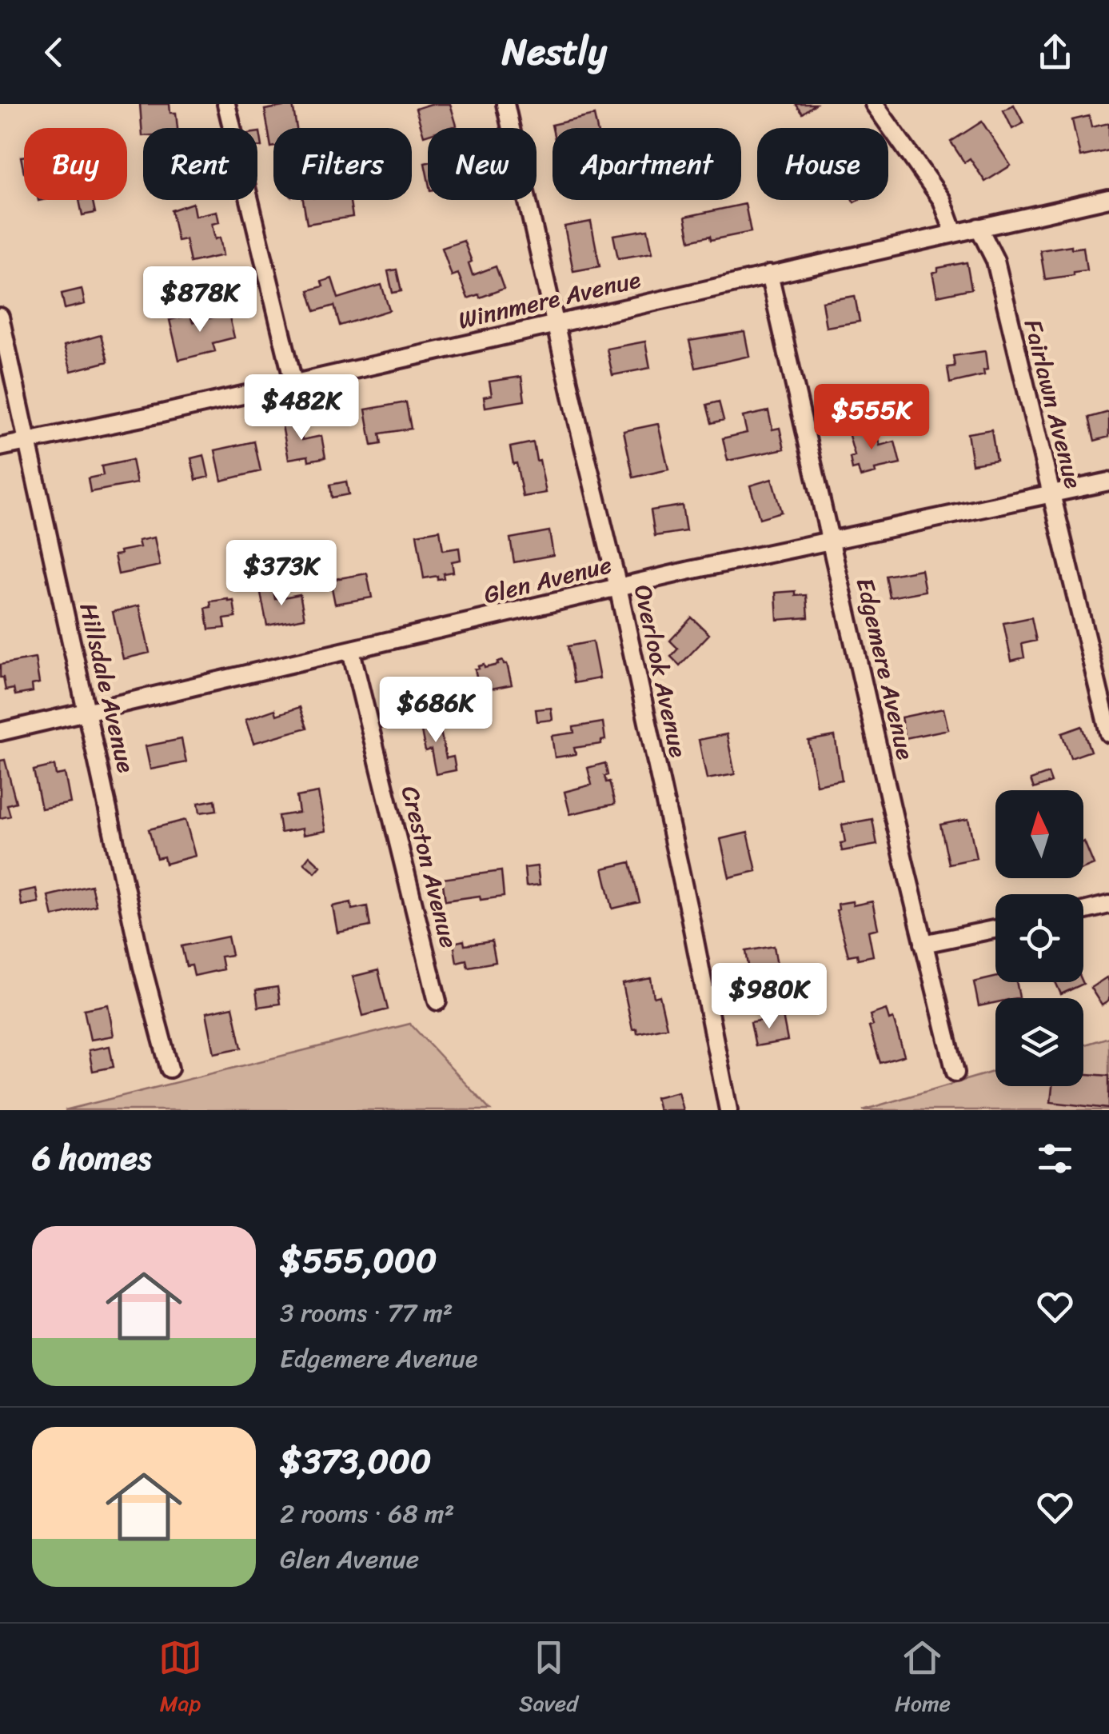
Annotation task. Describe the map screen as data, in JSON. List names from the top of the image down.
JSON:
{
  "streets": {
    "street": [
      "Winnmere Avenue",
      "Fairlawn Avenue",
      "Glen Avenue",
      "Edgemere Avenue",
      "Overlook Avenue",
      "Hillsdale Avenue",
      "Creston Avenue"
    ]
  },
  "crossings": [
    ["Winnmere Avenue", "Fairlawn Avenue"],
    ["Winnmere Avenue", "Edgemere Avenue"],
    ["Winnmere Avenue", "Overlook Avenue"],
    ["Winnmere Avenue", "Hillsdale Avenue"],
    ["Fairlawn Avenue", "Glen Avenue"],
    ["Glen Avenue", "Edgemere Avenue"],
    ["Glen Avenue", "Overlook Avenue"],
    ["Glen Avenue", "Hillsdale Avenue"],
    ["Glen Avenue", "Creston Avenue"]
  ],
  "north": "top",
  "page": {
    "header": "Nestly",
    "chip": [
      "Buy",
      "Rent",
      "Filters",
      "New",
      "Apartment",
      "House"
    ],
    "price": [
      "$878K",
      "$482K",
      "$555K",
      "$373K",
      "$686K",
      "$980K"
    ],
    "heading": "6 homes",
    "list": [
      {
        "name": "$555,000",
        "note": "3 rooms · 77 m² · Edgemere Avenue"
      },
      {
        "name": "$373,000",
        "note": "2 rooms · 68 m² · Glen Avenue"
      }
    ],
    "tabs": ["Map", "Saved", "Home"]
  }
}
